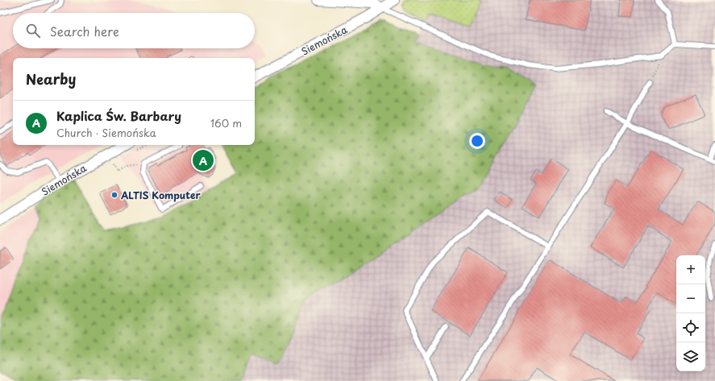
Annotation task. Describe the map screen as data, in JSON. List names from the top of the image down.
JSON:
{
  "streets": {
    "street": ["Siemońska"]
  },
  "places": ["ALTIS Komputer"],
  "page": {
    "search": "Search here",
    "heading": "Nearby",
    "list": [
      {
        "mark": "A",
        "name": "Kaplica Św. Barbary",
        "note": "Church · Siemońska",
        "value": "160 m"
      }
    ],
    "pins": "A",
    "map_buttons": ["+", "−"]
  }
}
